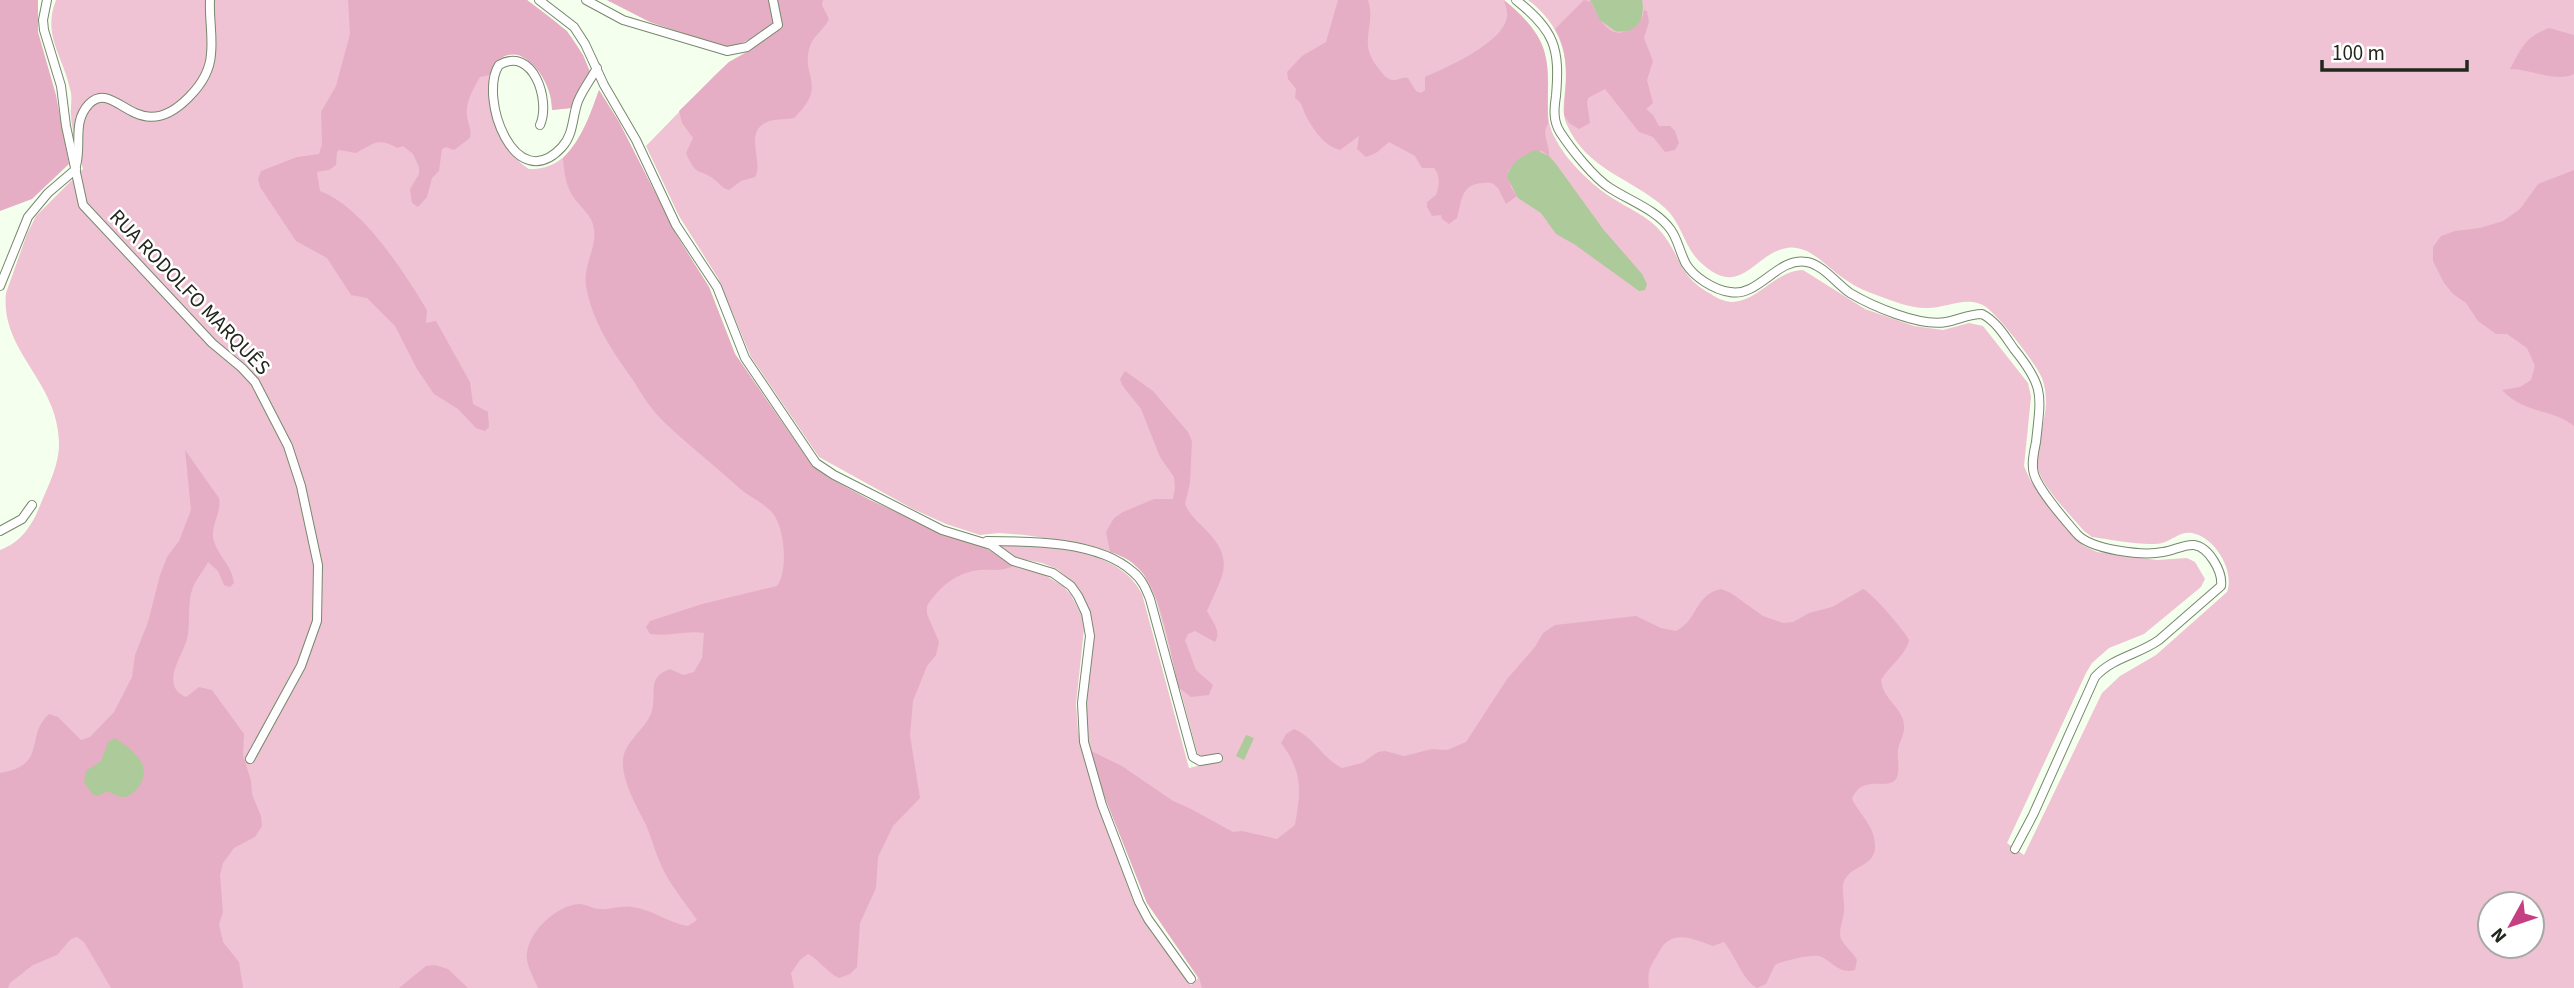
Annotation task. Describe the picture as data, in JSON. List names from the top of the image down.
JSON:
{
  "streets": {
    "street": ["RUA RODOLFO MARQUÊS"]
  },
  "scale_bar": "100 m",
  "north": "bottom left"
}
